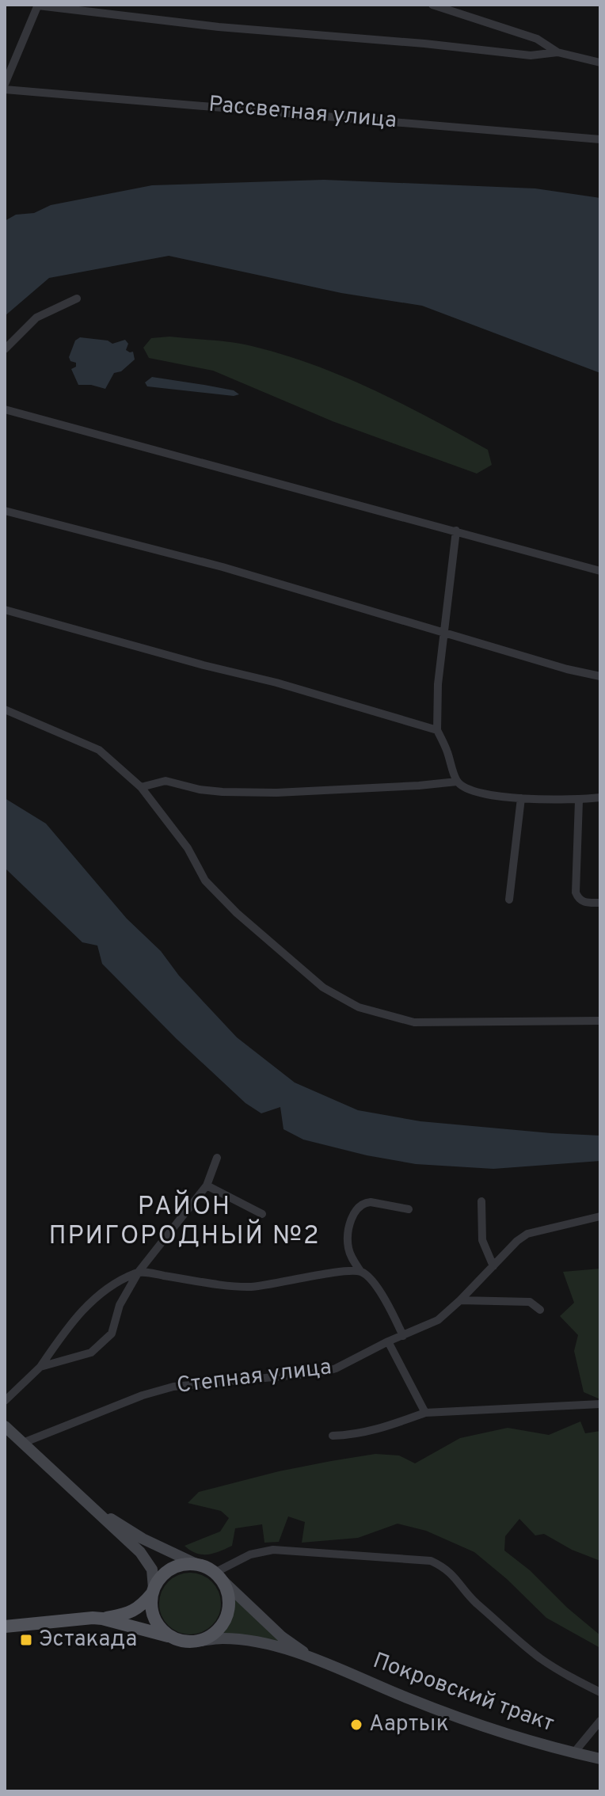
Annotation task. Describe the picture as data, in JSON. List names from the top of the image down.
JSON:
{
  "streets": {
    "main road": ["Покровский тракт"],
    "street": ["Рассветная улица", "Степная улица"]
  },
  "districts": ["РАЙОН ПРИГОРОДНЫЙ №2"],
  "places": {
    "transit": ["Эстакада"],
    "other": ["Аартык"]
  }
}
